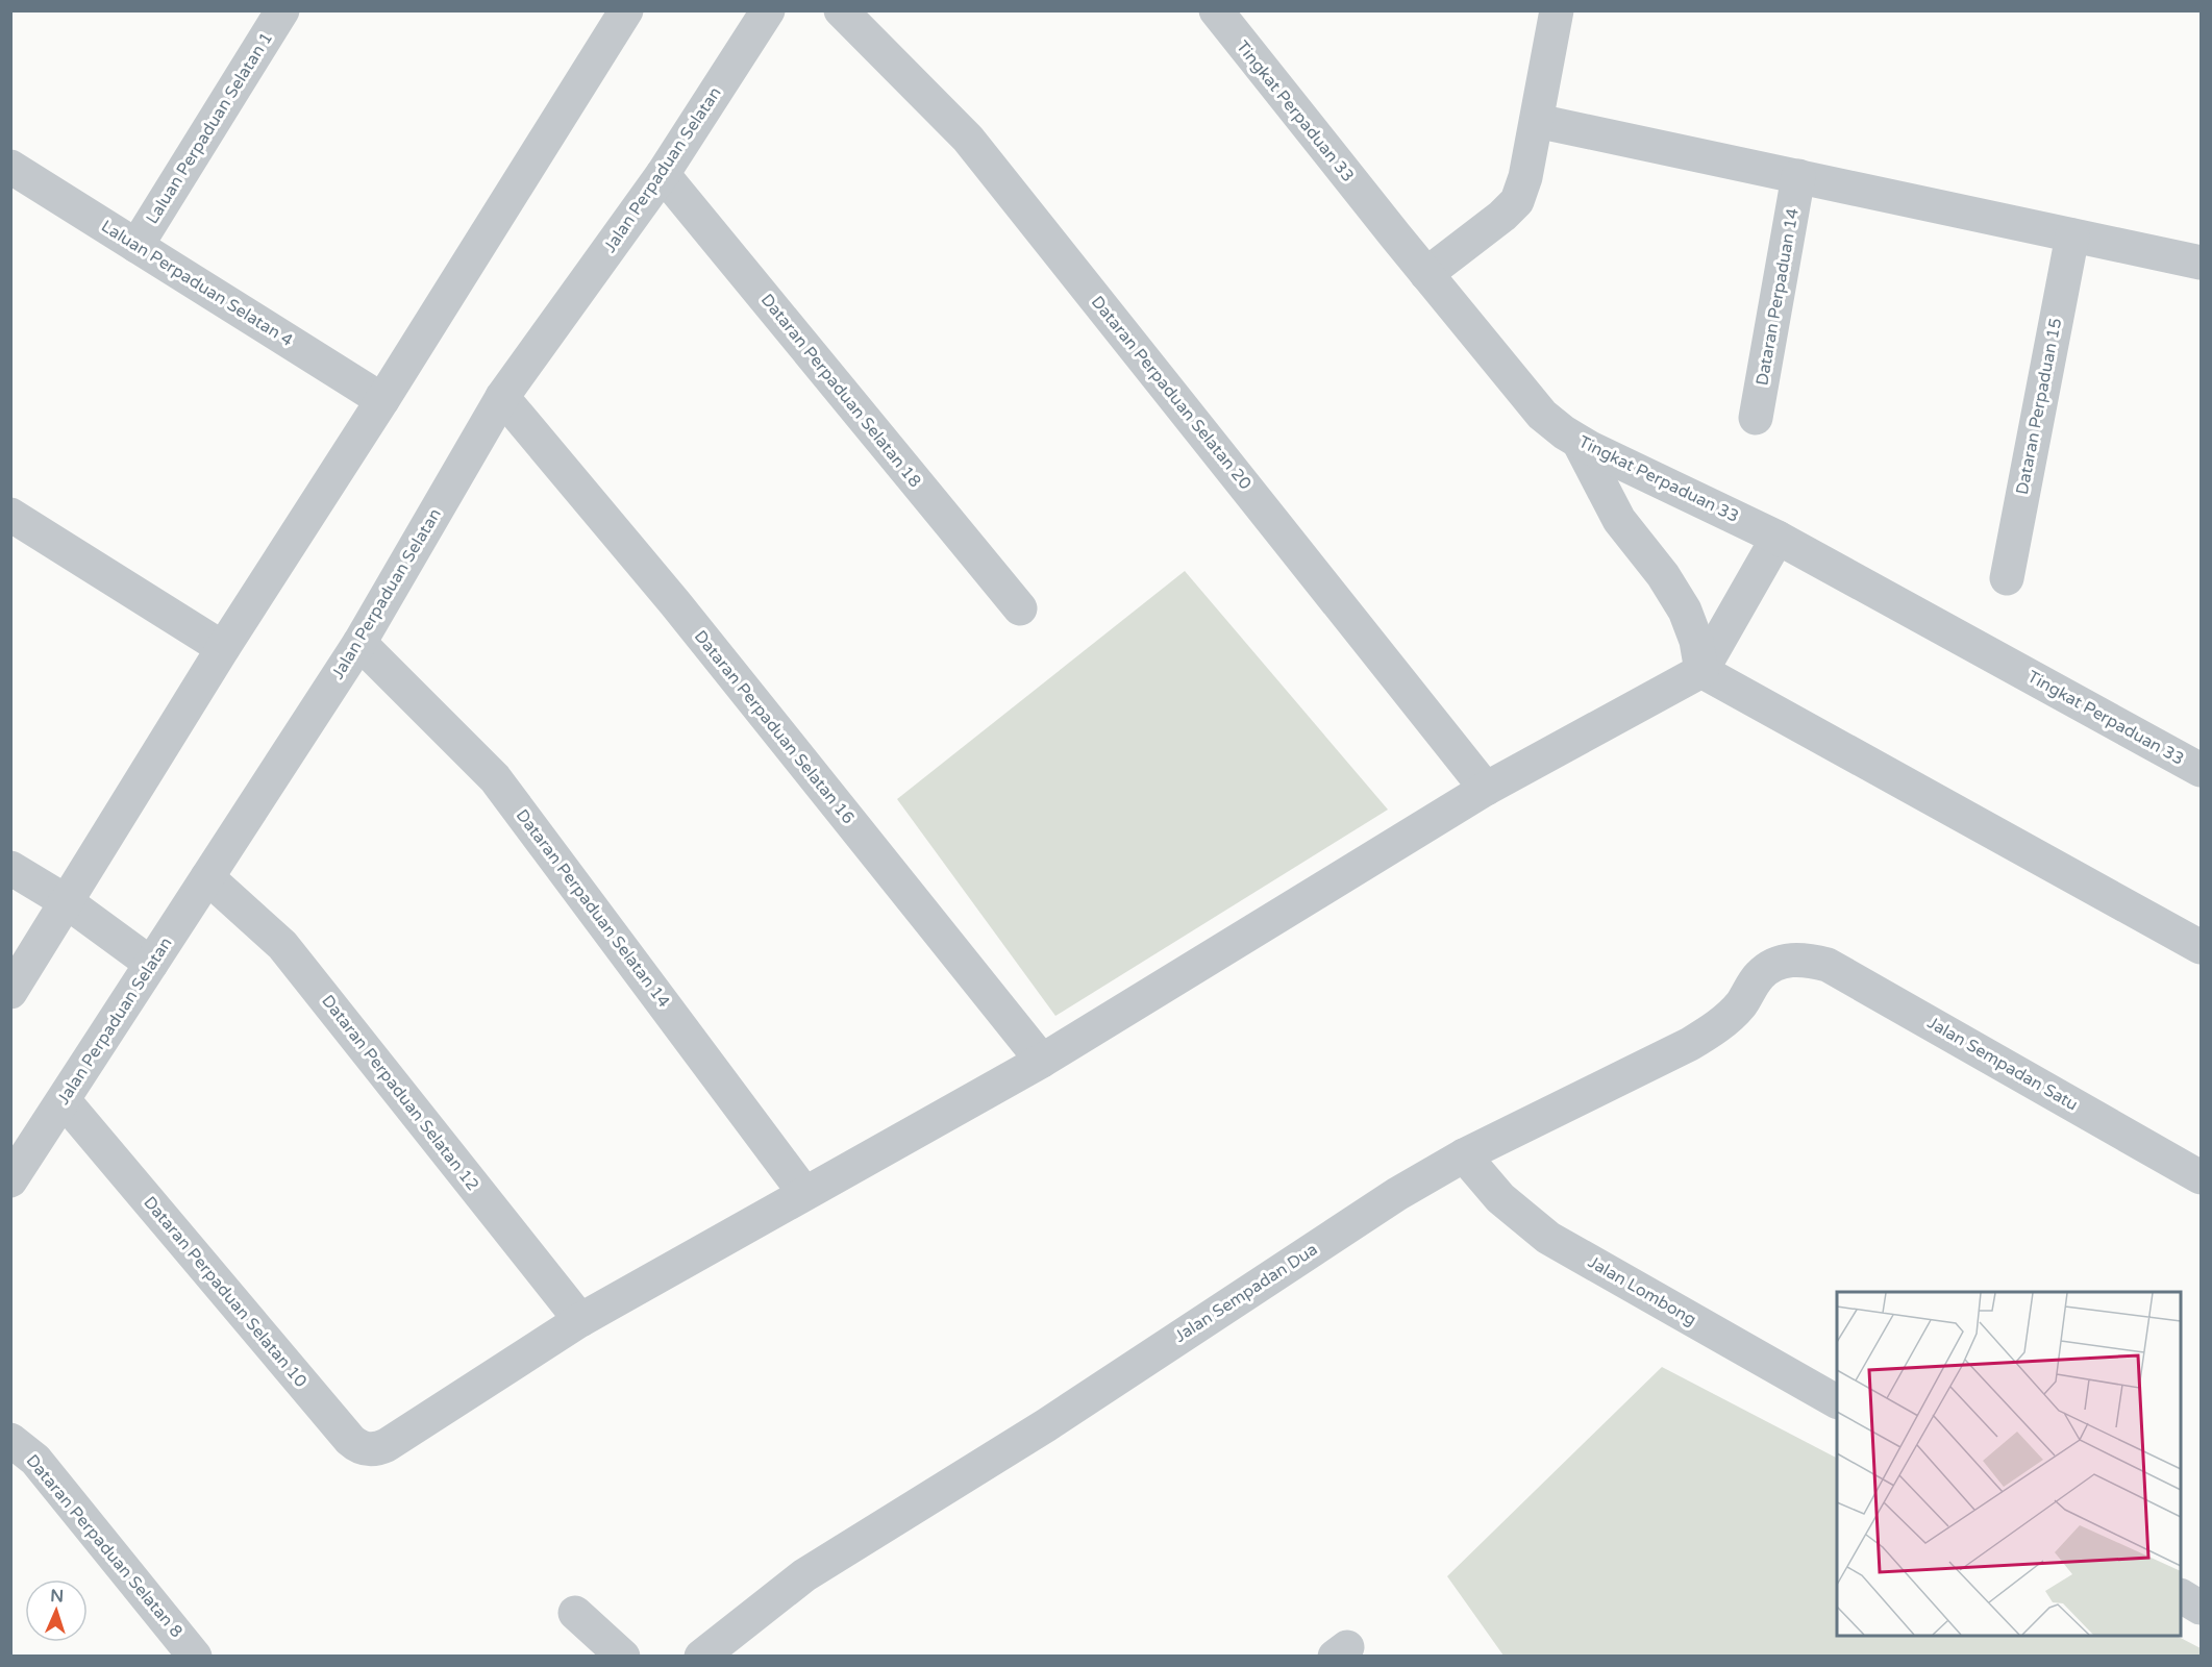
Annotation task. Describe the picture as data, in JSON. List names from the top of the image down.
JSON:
{
  "streets": {
    "street": [
      "Tingkat Perpaduan 33",
      "Laluan Perpaduan Selatan 1",
      "Jalan Perpaduan Selatan",
      "Laluan Perpaduan Selatan 4",
      "Dataran Perpaduan 14",
      "Dataran Perpaduan Selatan 18",
      "Dataran Perpaduan Selatan 20",
      "Dataran Perpaduan 15",
      "Dataran Perpaduan Selatan 16",
      "Dataran Perpaduan Selatan 14",
      "Jalan Sempadan Satu",
      "Dataran Perpaduan Selatan 12",
      "Jalan Lombong",
      "Dataran Perpaduan Selatan 10",
      "Jalan Sempadan Dua",
      "Dataran Perpaduan Selatan 8"
    ]
  },
  "crossings": [
    ["Laluan Perpaduan Selatan 1", "Laluan Perpaduan Selatan 4"],
    ["Jalan Perpaduan Selatan", "Dataran Perpaduan Selatan 18"],
    ["Jalan Perpaduan Selatan", "Dataran Perpaduan Selatan 16"],
    ["Jalan Perpaduan Selatan", "Dataran Perpaduan Selatan 14"],
    ["Jalan Perpaduan Selatan", "Dataran Perpaduan Selatan 12"],
    ["Jalan Perpaduan Selatan", "Dataran Perpaduan Selatan 10"],
    ["Dataran Perpaduan Selatan 20", "Dataran Perpaduan Selatan 10"],
    ["Dataran Perpaduan Selatan 16", "Dataran Perpaduan Selatan 10"],
    ["Dataran Perpaduan Selatan 14", "Dataran Perpaduan Selatan 10"],
    ["Jalan Sempadan Satu", "Jalan Sempadan Dua"],
    ["Dataran Perpaduan Selatan 12", "Dataran Perpaduan Selatan 10"],
    ["Jalan Lombong", "Jalan Sempadan Dua"]
  ],
  "north": "top"
}
